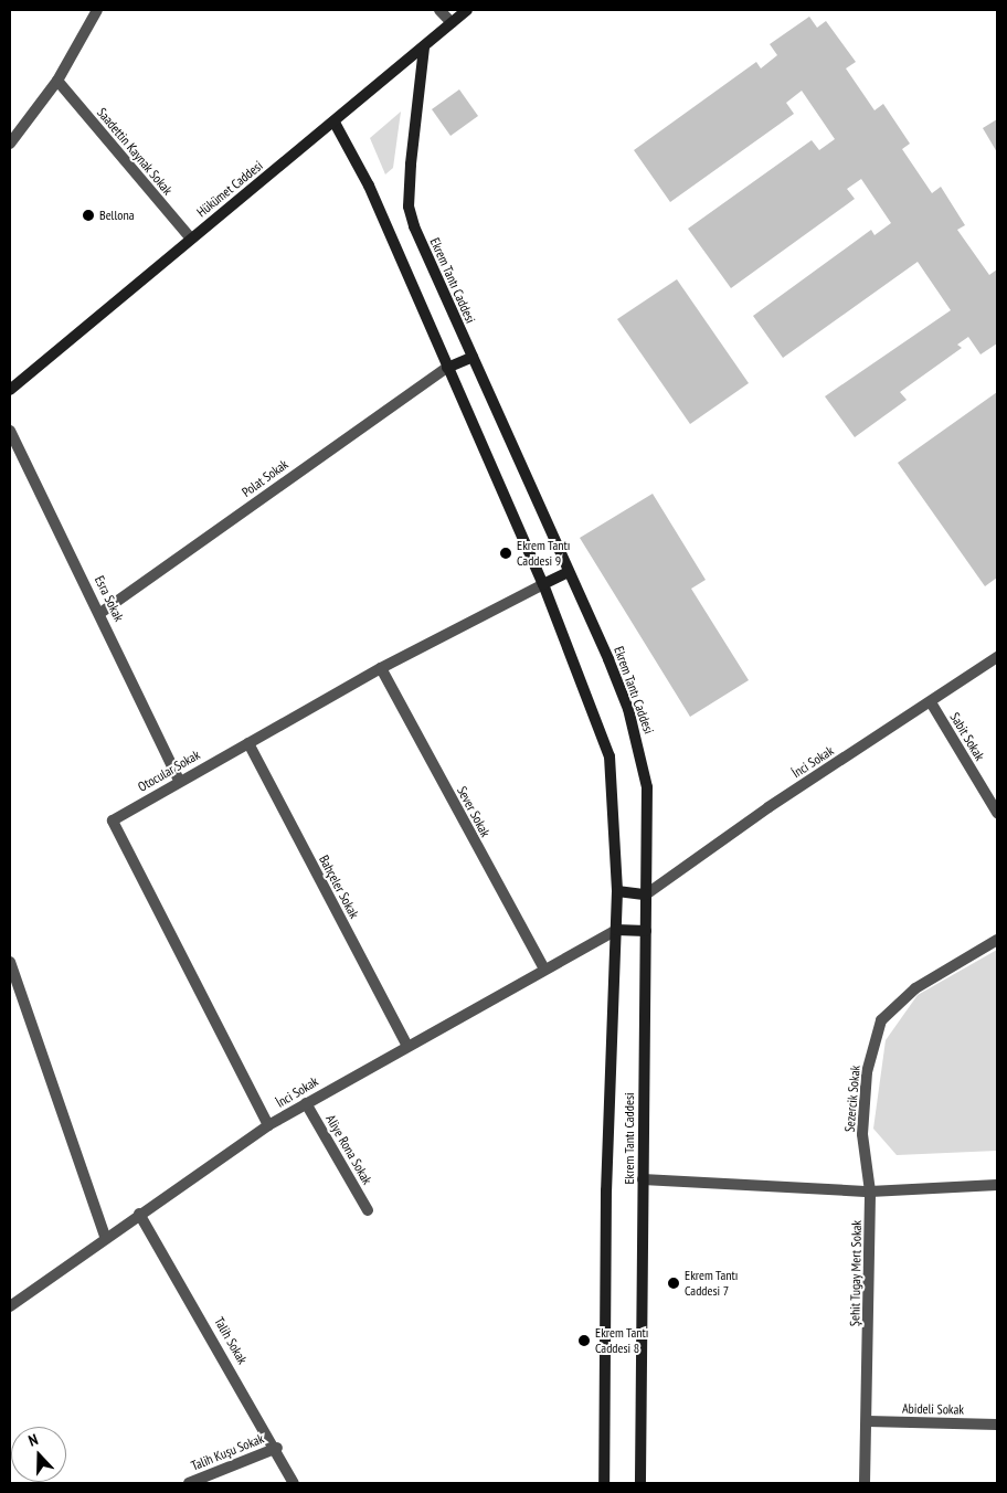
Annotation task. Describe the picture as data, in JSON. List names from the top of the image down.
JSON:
{
  "streets": {
    "street": [
      "Saadettin Kaynak Sokak",
      "Hükümet Caddesi",
      "Ekrem Tantı Caddesi",
      "Polat Sokak",
      "Esra Sokak",
      "Sabit Sokak",
      "İnci Sokak",
      "Otocular Sokak",
      "Sever Sokak",
      "Bahçeler Sokak",
      "Sezercik Sokak",
      "Aliye Rona Sokak",
      "Şehit Tugay Mert Sokak",
      "Talih Sokak",
      "Abideli Sokak",
      "Talih Kuşu Sokak"
    ]
  },
  "crossings": [
    ["Saadettin Kaynak Sokak", "Hükümet Caddesi"],
    ["Hükümet Caddesi", "Ekrem Tantı Caddesi"],
    ["Ekrem Tantı Caddesi", "Polat Sokak"],
    ["Ekrem Tantı Caddesi", "İnci Sokak"],
    ["Ekrem Tantı Caddesi", "Otocular Sokak"],
    ["Polat Sokak", "Esra Sokak"],
    ["Esra Sokak", "Otocular Sokak"],
    ["Sabit Sokak", "İnci Sokak"],
    ["İnci Sokak", "Otocular Sokak"],
    ["İnci Sokak", "Sever Sokak"],
    ["İnci Sokak", "Bahçeler Sokak"],
    ["İnci Sokak", "Aliye Rona Sokak"],
    ["İnci Sokak", "Talih Sokak"],
    ["Otocular Sokak", "Sever Sokak"],
    ["Otocular Sokak", "Bahçeler Sokak"],
    ["Sezercik Sokak", "Şehit Tugay Mert Sokak"],
    ["Şehit Tugay Mert Sokak", "Abideli Sokak"],
    ["Talih Sokak", "Talih Kuşu Sokak"]
  ],
  "places": [
    "Bellona",
    "Ekrem Tantı Caddesi 9",
    "Ekrem Tantı Caddesi 7",
    "Ekrem Tantı Caddesi 8"
  ],
  "north": "top"
}
